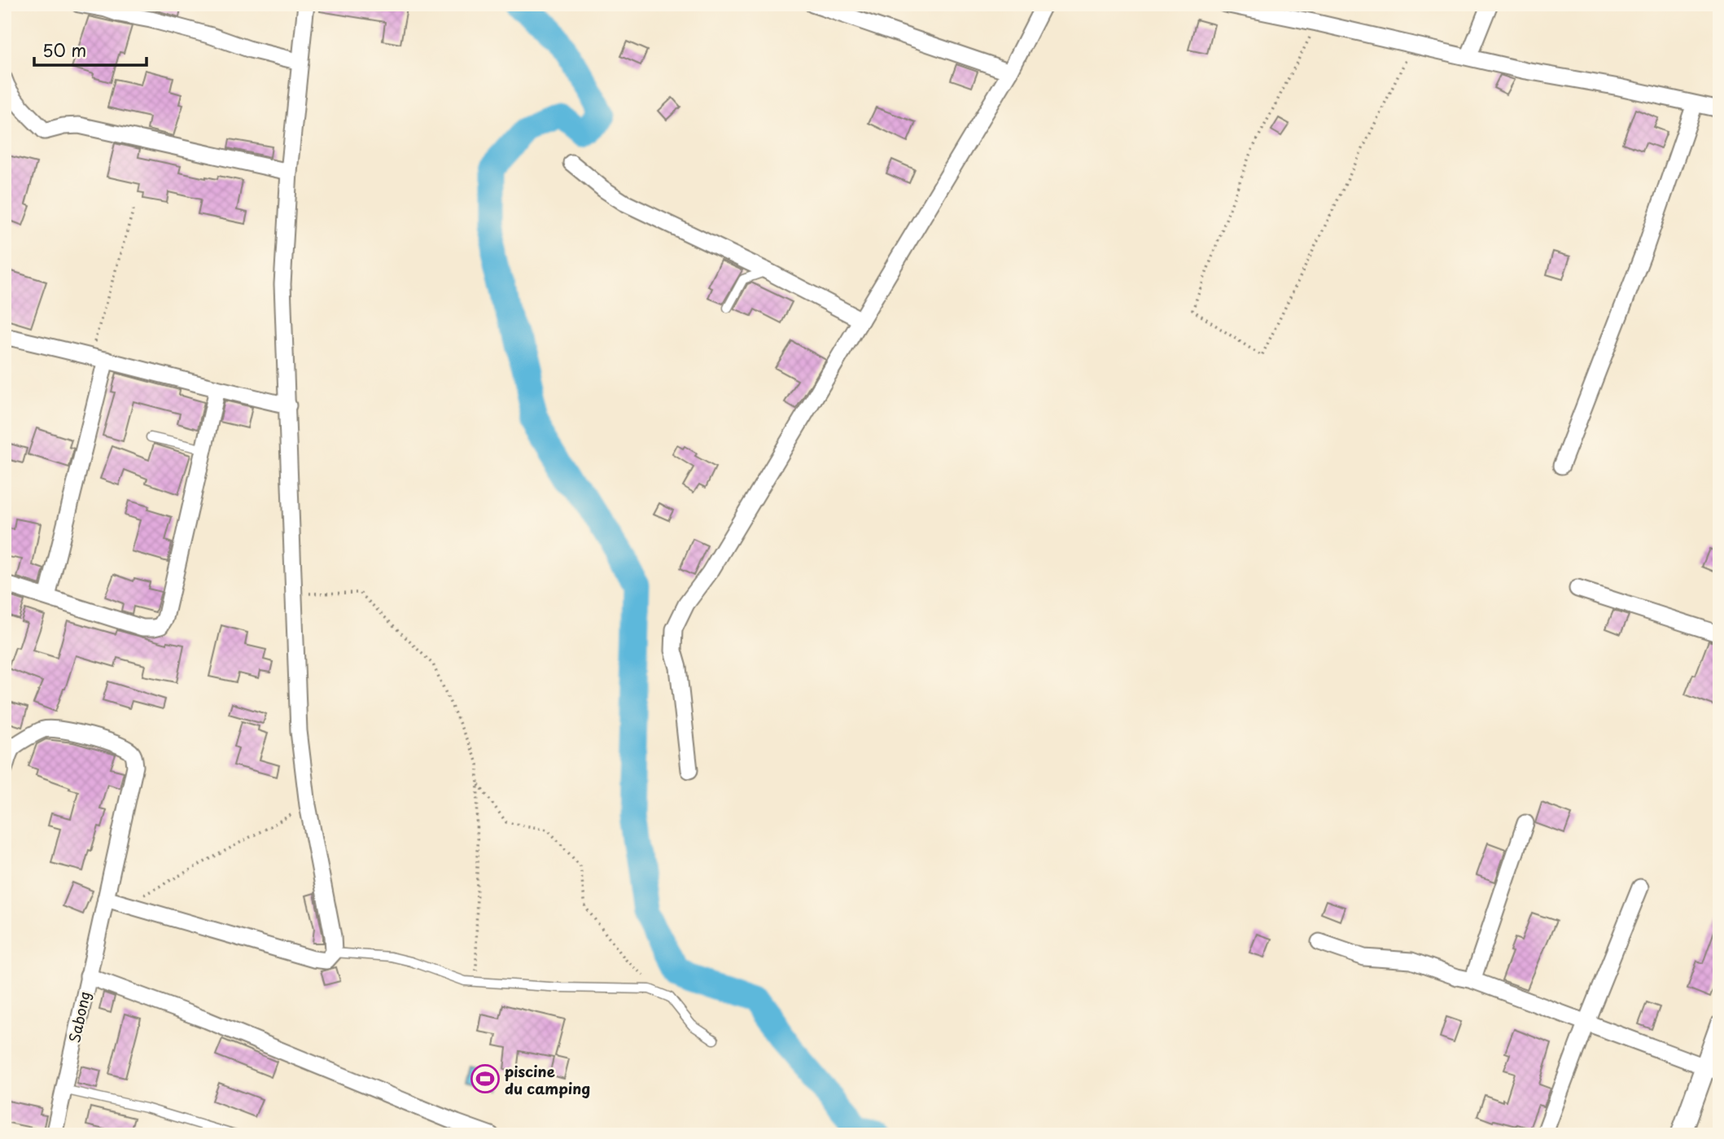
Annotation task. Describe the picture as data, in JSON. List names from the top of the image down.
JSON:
{
  "streets": {
    "street": ["Sabong"]
  },
  "places": {
    "sports": ["piscine du camping"]
  },
  "scale_bar": "50 m"
}
